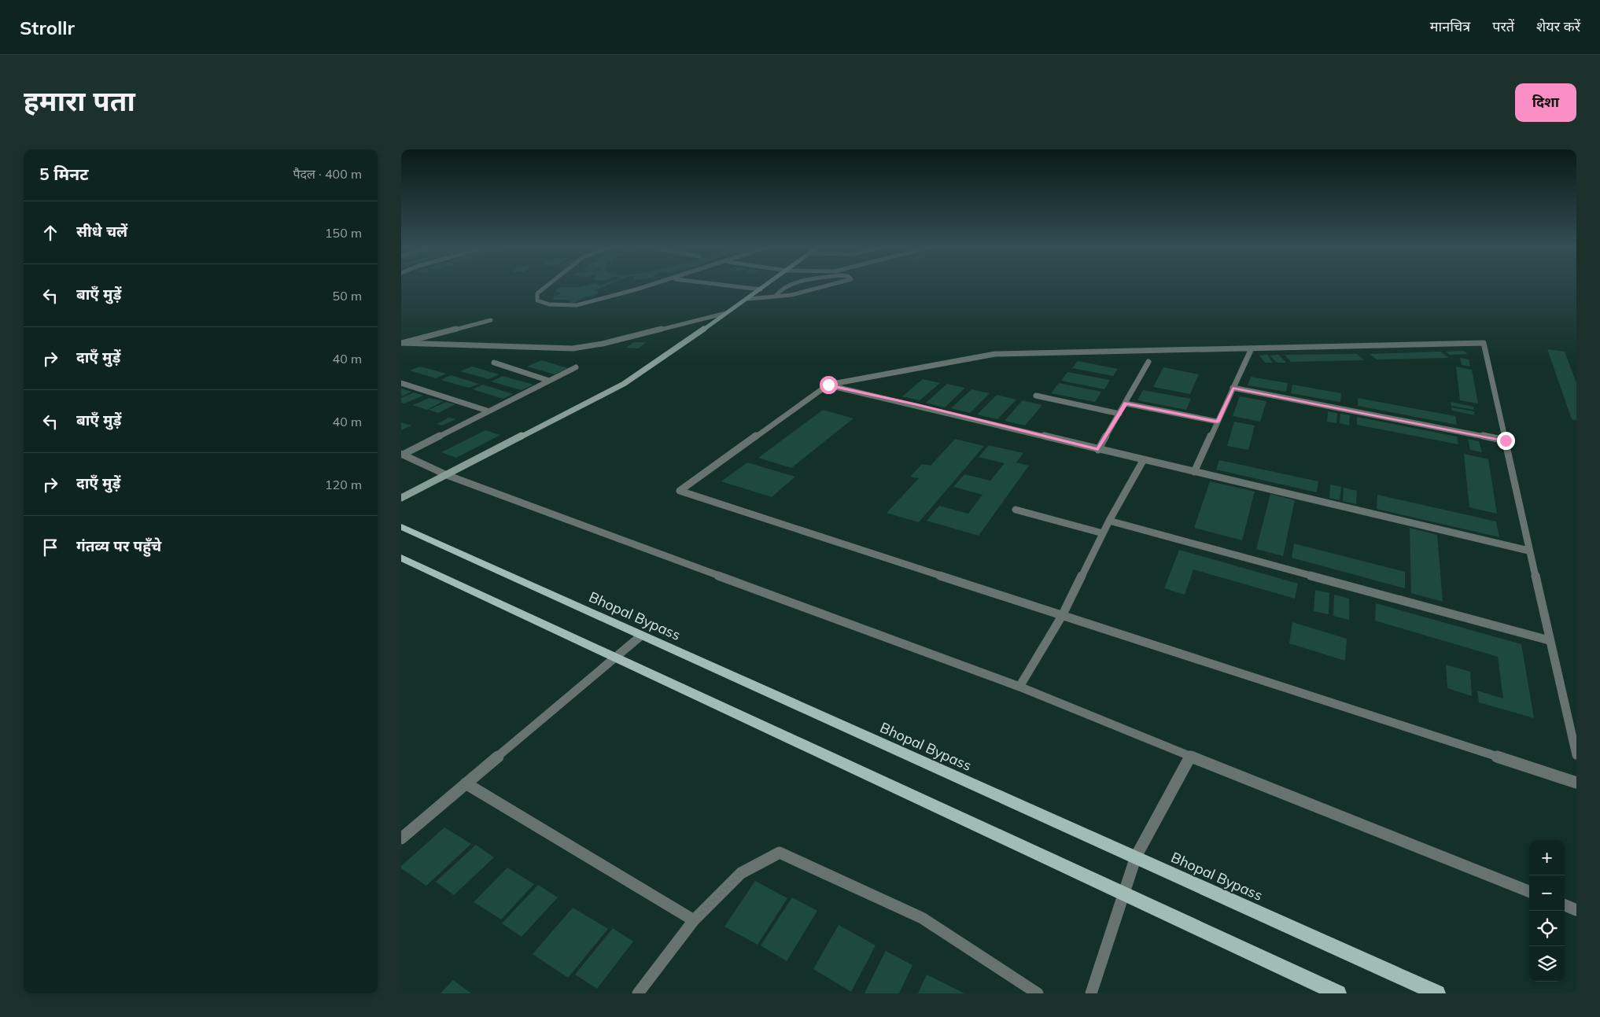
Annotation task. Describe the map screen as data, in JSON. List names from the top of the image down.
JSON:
{
  "streets": {
    "main road": ["Bhopal Bypass"]
  },
  "page": {
    "header": "Strollr",
    "nav": ["मानचित्र", "परतें", "शेयर करें"],
    "title": "हमारा पता",
    "buttons": "दिशा",
    "heading": ["5 मिनट", "पैदल · 400 m"],
    "list": [
      ["सीधे चलें", "150 m"],
      ["बाएँ मुड़ें", "50 m"],
      ["दाएँ मुड़ें", "40 m"],
      ["बाएँ मुड़ें", "40 m"],
      ["दाएँ मुड़ें", "120 m"],
      "गंतव्य पर पहुँचे"
    ],
    "map_buttons": ["+", "−"]
  }
}
